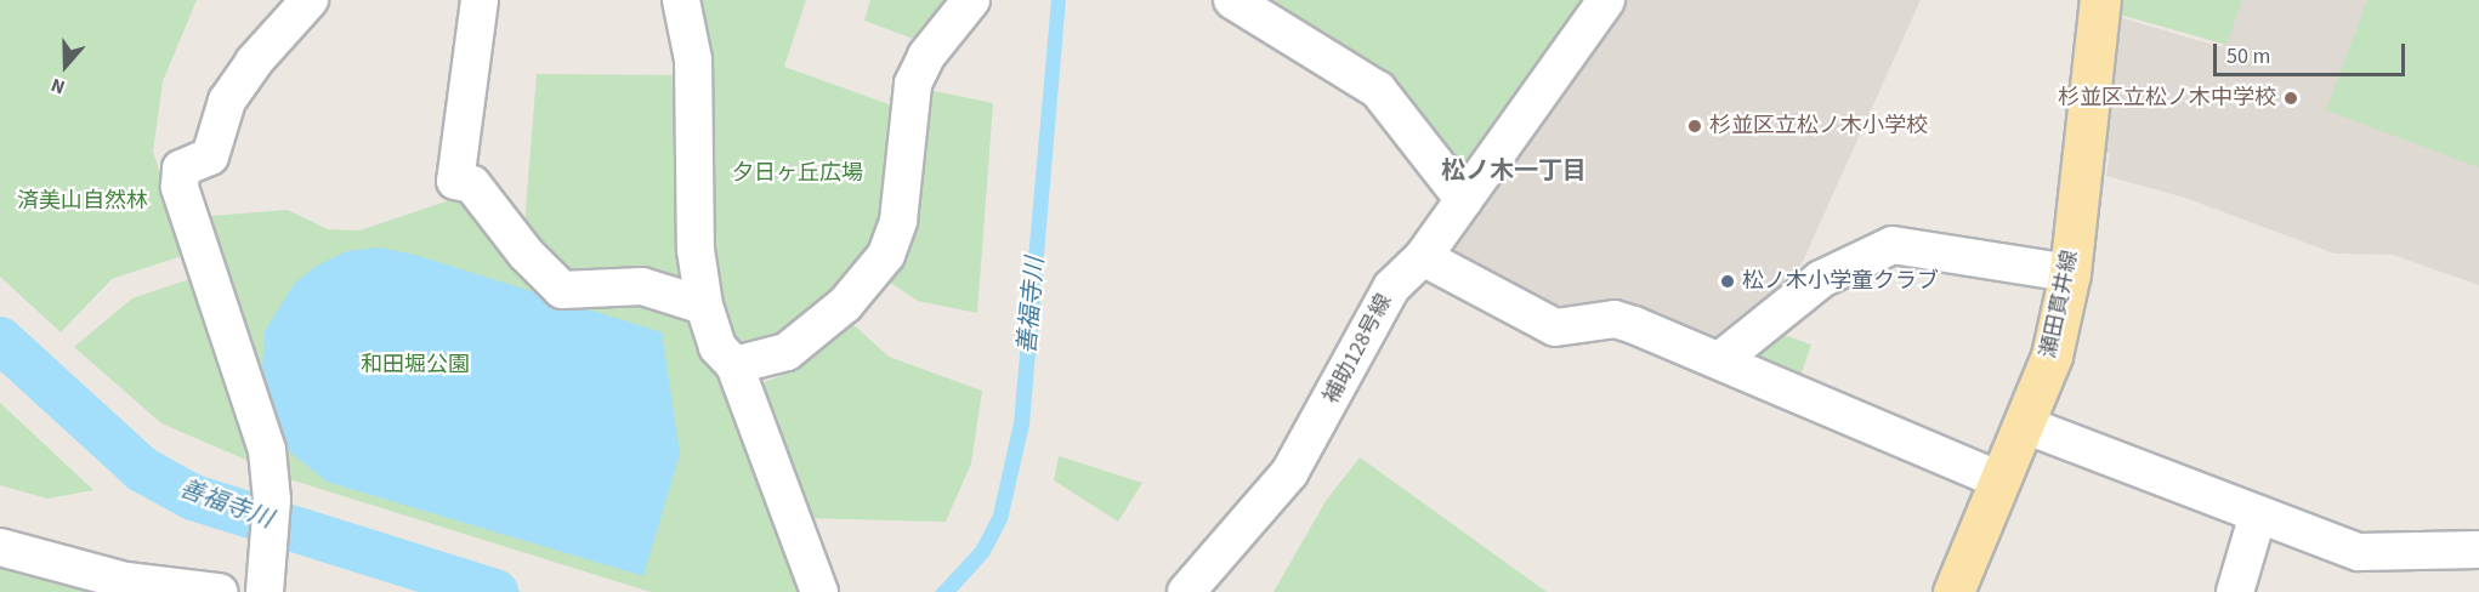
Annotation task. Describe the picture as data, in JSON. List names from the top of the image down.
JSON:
{
  "streets": {
    "main road": ["瀬田貫井線"],
    "street": ["補助128号線"]
  },
  "districts": ["松ノ木一丁目"],
  "water": ["善福寺川"],
  "parks": ["夕日ヶ丘広場", "済美山自然林", "和田堀公園"],
  "places": ["杉並区立松ノ木中学校", "杉並区立松ノ木小学校", "松ノ木小学童クラブ"],
  "scale_bar": "50 m",
  "north": "bottom"
}
